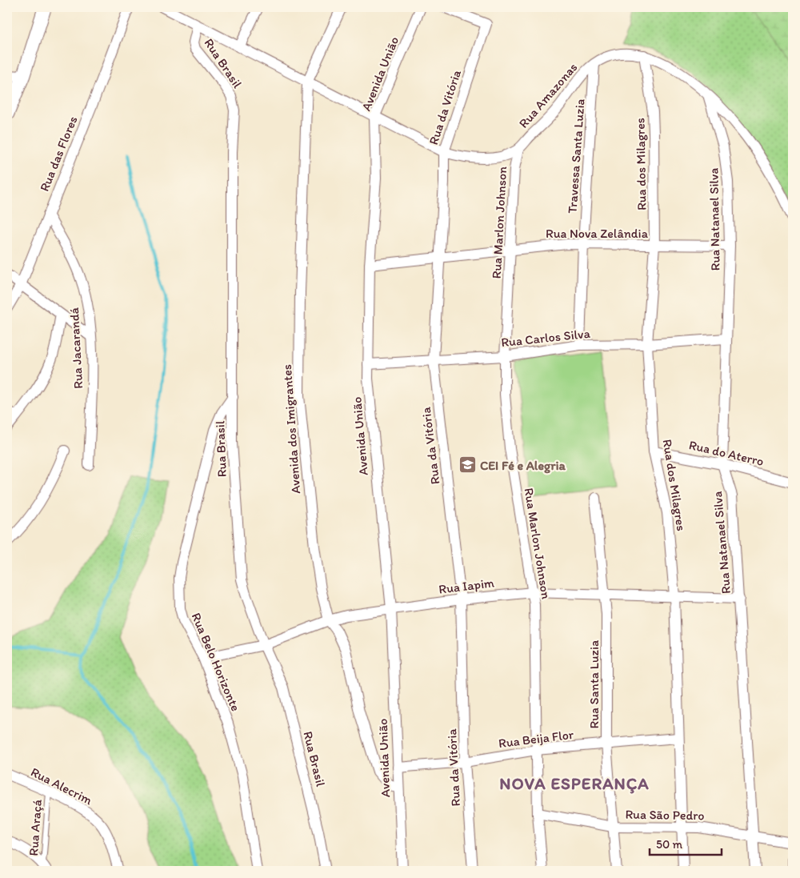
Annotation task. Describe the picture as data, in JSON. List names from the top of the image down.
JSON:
{
  "streets": {
    "street": [
      "Rua Brasil",
      "Avenida União",
      "Rua Amazonas",
      "Rua da Vitória",
      "Rua das Flores",
      "Travessa Santa Luzia",
      "Rua dos Milagres",
      "Rua Natanael Silva",
      "Rua Marlon Johnson",
      "Rua Nova Zelândia",
      "Rua Carlos Silva",
      "Rua Jacarandá",
      "Avenida dos Imigrantes",
      "Rua do Aterro",
      "Rua Iapim",
      "Rua Belo Horizonte",
      "Rua Santa Luzia",
      "Rua Beija Flor",
      "Rua Alecrim",
      "Rua São Pedro"
    ],
    "lane": ["Rua Araçá"]
  },
  "crossings": [
    ["Rua Brasil", "Rua Amazonas"],
    ["Rua Brasil", "Rua Iapim"],
    ["Rua Brasil", "Rua Belo Horizonte"],
    ["Avenida União", "Rua Amazonas"],
    ["Avenida União", "Rua Nova Zelândia"],
    ["Avenida União", "Rua Carlos Silva"],
    ["Avenida União", "Avenida dos Imigrantes"],
    ["Avenida União", "Rua Iapim"],
    ["Avenida União", "Rua Beija Flor"],
    ["Rua Amazonas", "Rua da Vitória"],
    ["Rua Amazonas", "Travessa Santa Luzia"],
    ["Rua Amazonas", "Rua dos Milagres"],
    ["Rua Amazonas", "Rua Natanael Silva"],
    ["Rua Amazonas", "Rua Marlon Johnson"],
    ["Rua Amazonas", "Avenida dos Imigrantes"],
    ["Rua da Vitória", "Rua Nova Zelândia"],
    ["Rua da Vitória", "Rua Carlos Silva"],
    ["Rua da Vitória", "Rua Iapim"],
    ["Rua da Vitória", "Rua Beija Flor"],
    ["Rua das Flores", "Rua Jacarandá"],
    ["Travessa Santa Luzia", "Rua Nova Zelândia"],
    ["Travessa Santa Luzia", "Rua Carlos Silva"],
    ["Rua dos Milagres", "Rua Nova Zelândia"],
    ["Rua dos Milagres", "Rua Carlos Silva"],
    ["Rua dos Milagres", "Rua do Aterro"],
    ["Rua dos Milagres", "Rua Iapim"],
    ["Rua dos Milagres", "Rua Beija Flor"],
    ["Rua dos Milagres", "Rua São Pedro"],
    ["Rua Natanael Silva", "Rua Nova Zelândia"],
    ["Rua Natanael Silva", "Rua Carlos Silva"],
    ["Rua Natanael Silva", "Rua do Aterro"],
    ["Rua Natanael Silva", "Rua Iapim"],
    ["Rua Natanael Silva", "Rua São Pedro"],
    ["Rua Marlon Johnson", "Rua Nova Zelândia"],
    ["Rua Marlon Johnson", "Rua Carlos Silva"],
    ["Rua Marlon Johnson", "Rua Iapim"],
    ["Rua Marlon Johnson", "Rua Beija Flor"],
    ["Rua Marlon Johnson", "Rua São Pedro"],
    ["Avenida dos Imigrantes", "Rua Iapim"],
    ["Rua Iapim", "Rua Belo Horizonte"],
    ["Rua Iapim", "Rua Santa Luzia"],
    ["Rua Santa Luzia", "Rua Beija Flor"],
    ["Rua Santa Luzia", "Rua São Pedro"],
    ["Rua Alecrim", "Rua Araçá"]
  ],
  "districts": ["NOVA ESPERANÇA"],
  "places": {
    "school or university": ["CEI Fé e Alegria"]
  },
  "scale_bar": "50 m"
}
